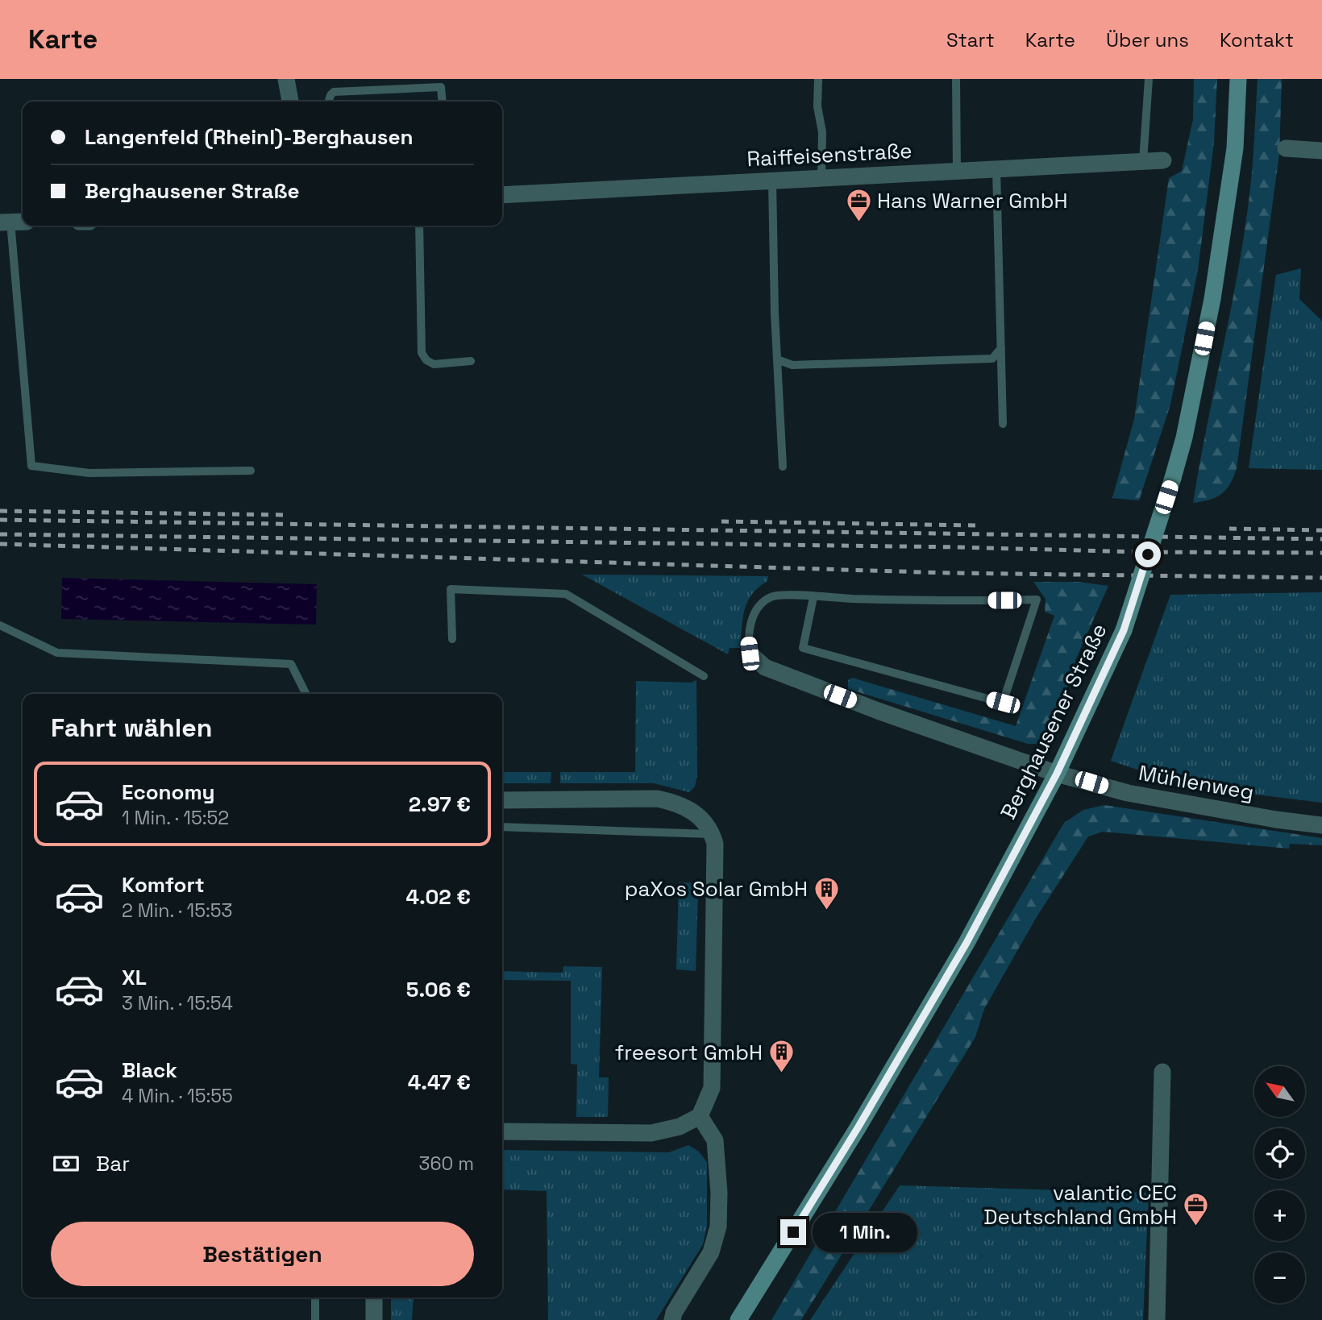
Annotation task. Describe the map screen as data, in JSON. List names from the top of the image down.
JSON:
{
  "streets": {
    "main road": ["Berghausener Straße"],
    "street": ["Raiffeisenstraße", "Mühlenweg"]
  },
  "crossings": [
    ["Berghausener Straße", "Mühlenweg"]
  ],
  "places": {
    "office": ["Hans Warner GmbH", "valantic CEC Deutschland GmbH"],
    "building": ["paXos Solar GmbH", "freesort GmbH"]
  },
  "north": "top left",
  "page": {
    "header": "Karte",
    "nav": [
      "Start",
      "Karte",
      "Über uns",
      "Kontakt"
    ],
    "banner": ["Langenfeld (Rheinl)-Berghausen", "Berghausener Straße"],
    "heading": "Fahrt wählen",
    "list": [
      {
        "name": "Economy",
        "note": "1 Min. · 15:52",
        "value": "2.97 €"
      },
      {
        "name": "Komfort",
        "note": "2 Min. · 15:53",
        "value": "4.02 €"
      },
      {
        "name": "XL",
        "note": "3 Min. · 15:54",
        "value": "5.06 €"
      },
      {
        "name": "Black",
        "note": "4 Min. · 15:55",
        "value": "4.47 €"
      }
    ],
    "map_buttons": ["+", "−"],
    "pay": ["Bar", "360 m"],
    "buttons": "Bestätigen",
    "bubble": "1 Min."
  }
}
